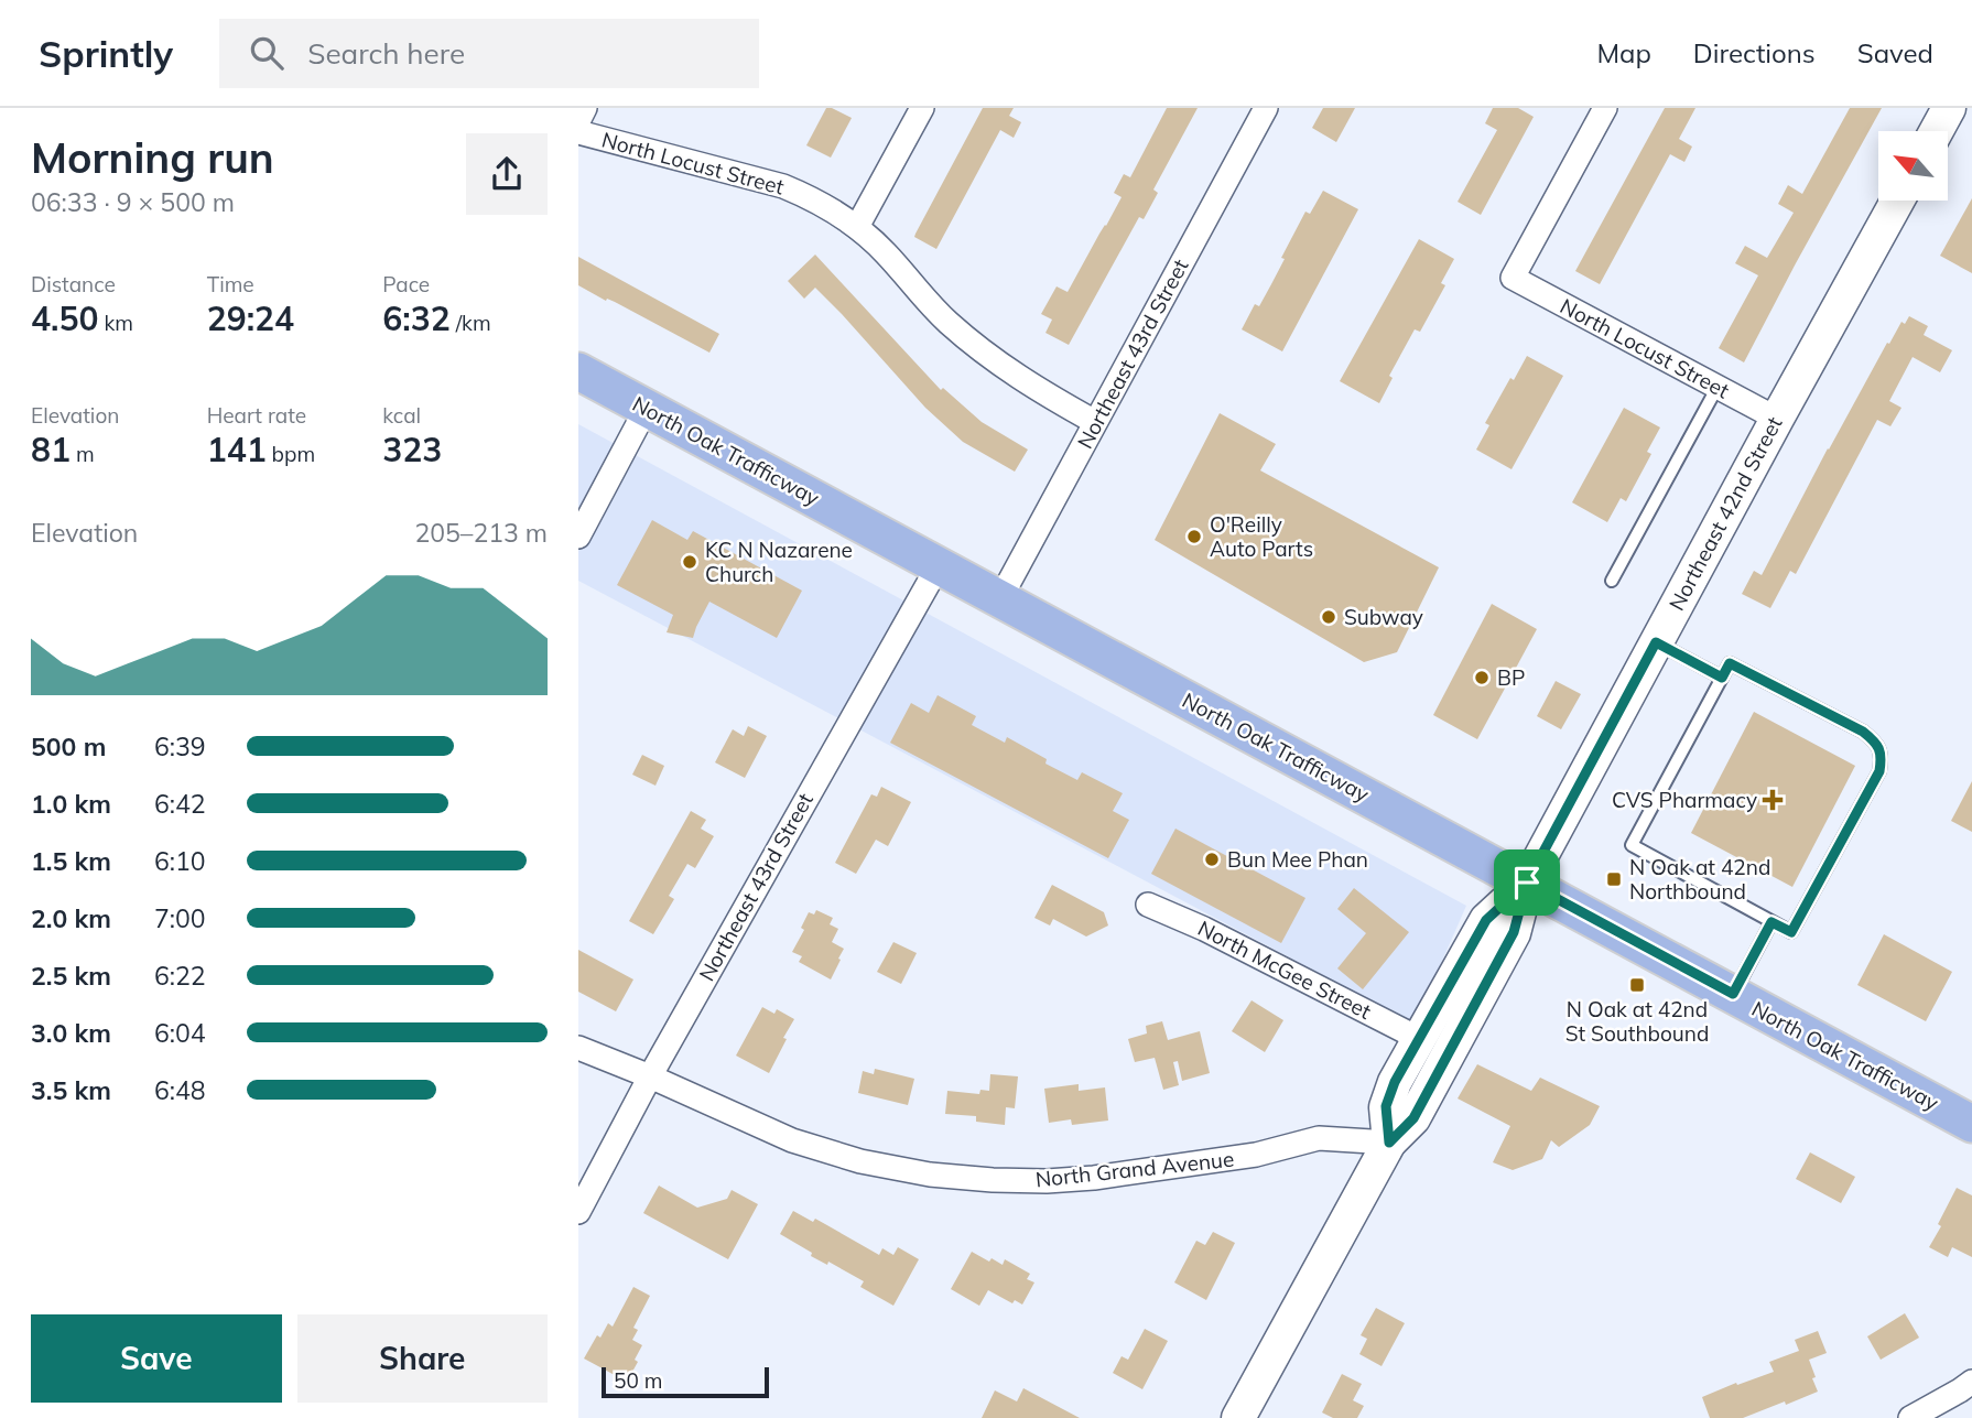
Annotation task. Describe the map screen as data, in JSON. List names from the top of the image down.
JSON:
{
  "streets": {
    "main road": ["North Oak Trafficway", "Northeast 42nd Street"],
    "street": [
      "North Locust Street",
      "Northeast 43rd Street",
      "North McGee Street",
      "North Grand Avenue"
    ]
  },
  "crossings": [
    ["North Locust Street", "Northeast 43rd Street"],
    ["North Locust Street", "Northeast 42nd Street"],
    ["Northeast 43rd Street", "North Oak Trafficway"],
    ["Northeast 43rd Street", "North Grand Avenue"],
    ["North Oak Trafficway", "Northeast 42nd Street"]
  ],
  "places": {
    "other": [
      "O'Reilly Auto Parts",
      "KC N Nazarene Church",
      "Subway",
      "BP",
      "Bun Mee Phan"
    ],
    "health": ["CVS Pharmacy"],
    "transit": ["N Oak at 42nd Northbound", "N Oak at 42nd St Southbound"]
  },
  "scale_bar": "50 m",
  "north": "top left",
  "page": {
    "header": "Sprintly",
    "search": "Search here",
    "nav": ["Map", "Directions", "Saved"],
    "heading": ["Morning run", "06:33 · 9 × 500 m"],
    "stats": [
      ["Distance", "4.50 km"],
      ["Time", "29:24"],
      ["Pace", "6:32 /km"],
      ["Elevation", "81 m"],
      ["Heart rate", "141 bpm"],
      ["kcal", "323"]
    ],
    "chart": ["Elevation", "205–213 m"],
    "list": [
      {
        "name": "500 m",
        "note": "6:39"
      },
      {
        "name": "1.0 km",
        "note": "6:42"
      },
      {
        "name": "1.5 km",
        "note": "6:10"
      },
      {
        "name": "2.0 km",
        "note": "7:00"
      },
      {
        "name": "2.5 km",
        "note": "6:22"
      },
      {
        "name": "3.0 km",
        "note": "6:04"
      },
      {
        "name": "3.5 km",
        "note": "6:48"
      }
    ],
    "buttons": ["Save", "Share"],
    "scale": "50 m"
  }
}
